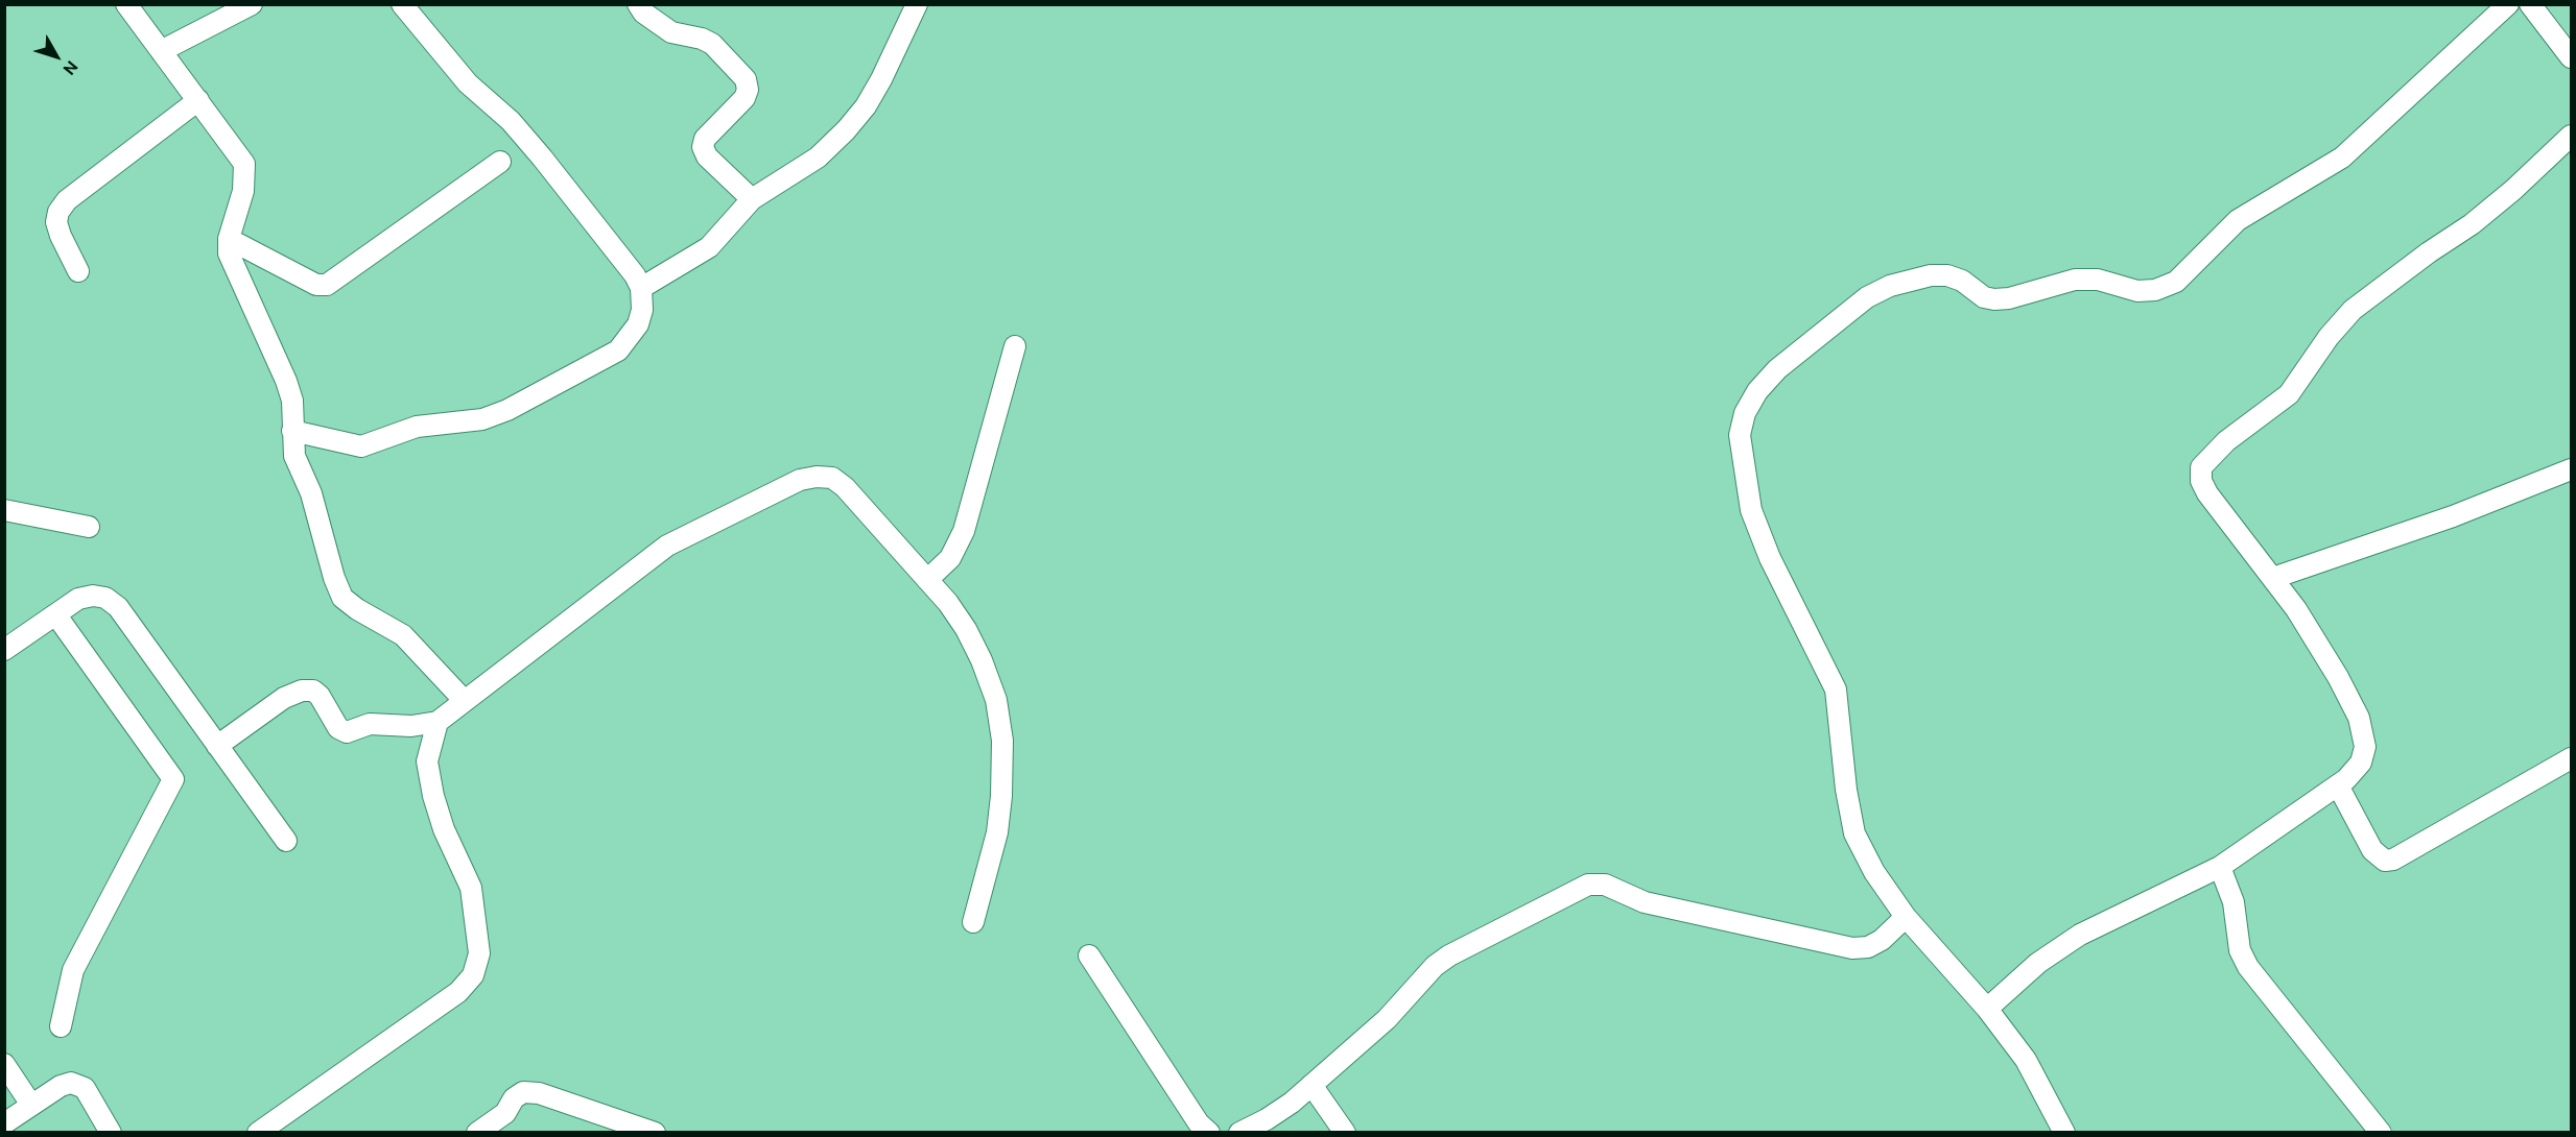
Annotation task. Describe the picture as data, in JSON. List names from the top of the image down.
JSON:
{
  "north": "bottom right"
}
